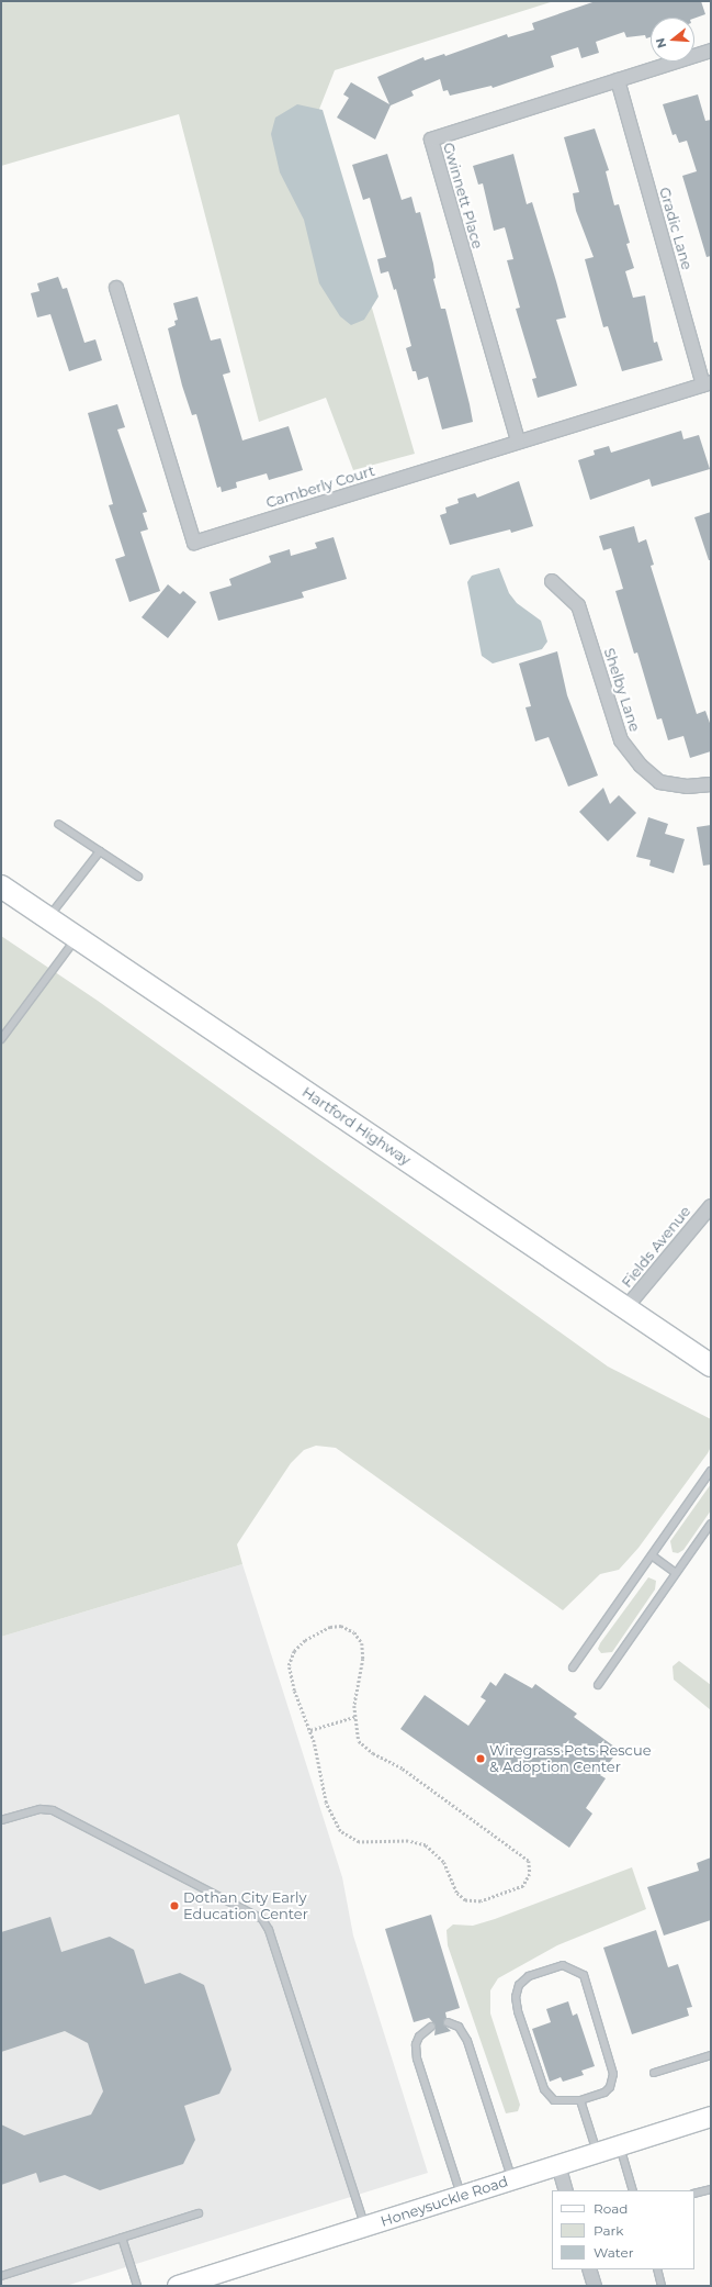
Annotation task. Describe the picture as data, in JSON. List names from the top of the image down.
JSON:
{
  "streets": {
    "main road": ["Hartford Highway", "Honeysuckle Road"],
    "street": [
      "Gwinnett Place",
      "Gradic Lane",
      "Camberly Court",
      "Shelby Lane",
      "Fields Avenue"
    ]
  },
  "crossings": [
    ["Gwinnett Place", "Gradic Lane"],
    ["Gwinnett Place", "Camberly Court"],
    ["Gradic Lane", "Camberly Court"],
    ["Hartford Highway", "Fields Avenue"]
  ],
  "places": ["Wiregrass Pets Rescue & Adoption Center", "Dothan City Early Education Center"],
  "legend": ["Road", "Park", "Water"],
  "north": "left"
}
